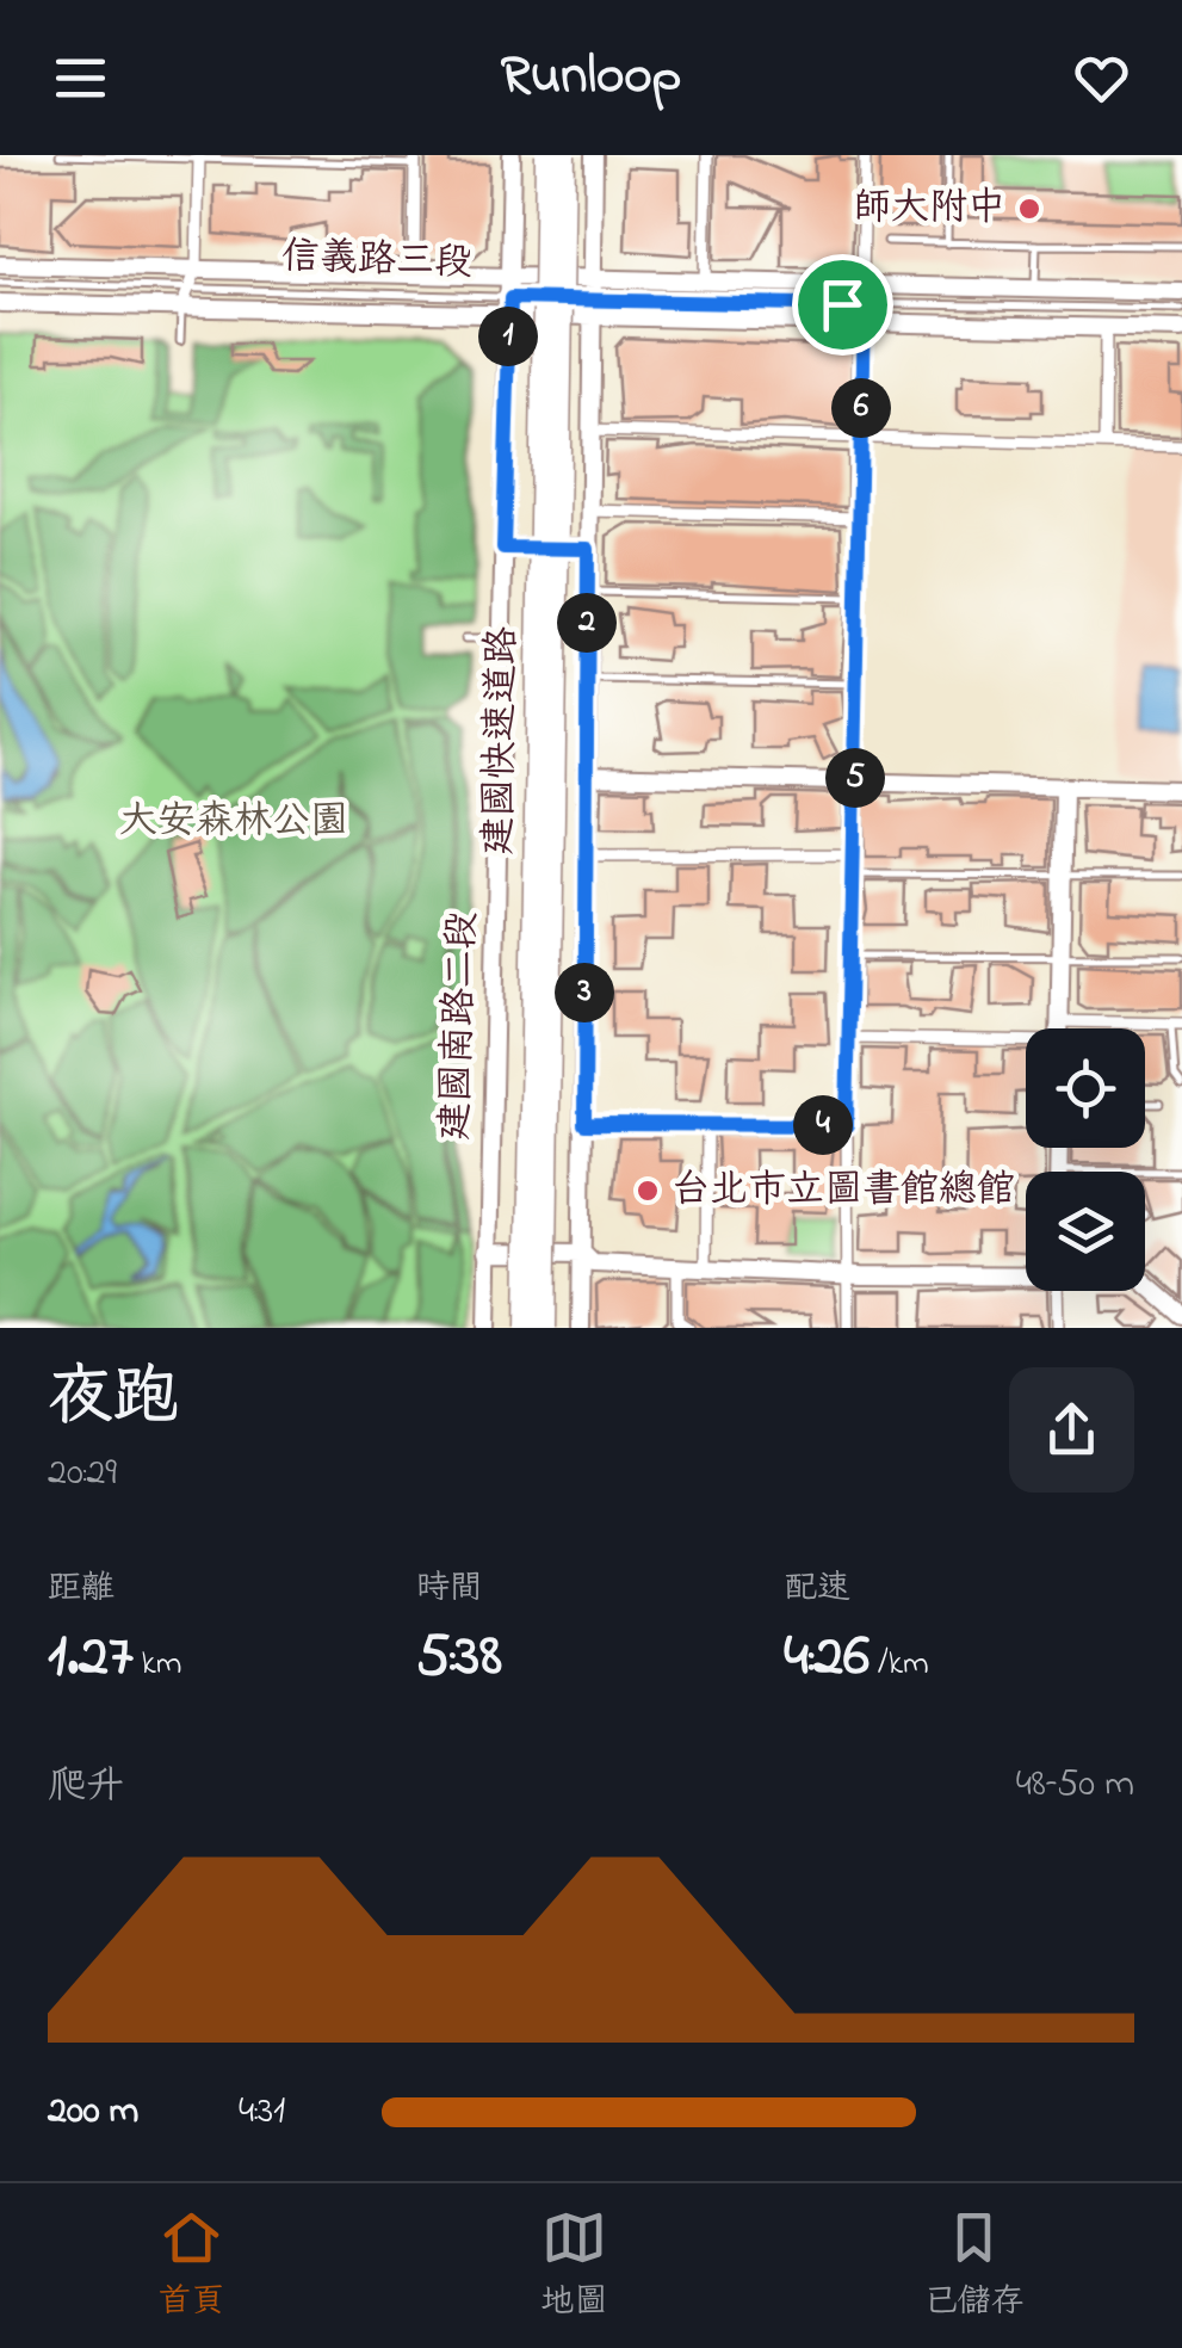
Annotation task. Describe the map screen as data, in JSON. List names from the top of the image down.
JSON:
{
  "streets": {
    "highway": ["建國快速道路"],
    "street": ["信義路三段", "建國南路二段"]
  },
  "crossings": [
    ["信義路三段", "建國南路二段"]
  ],
  "parks": ["大安森林公園"],
  "places": ["師大附中", "台北市立圖書館總館"],
  "page": {
    "header": "Runloop",
    "pins": [
      "1",
      "6",
      "2",
      "5",
      "3",
      "4"
    ],
    "heading": ["夜跑", "20:29"],
    "stats": [
      ["距離", "1.27 km"],
      ["時間", "5:38"],
      ["配速", "4:26 /km"]
    ],
    "chart": ["爬升", "48–50 m"],
    "list": [
      {
        "name": "200 m",
        "note": "4:31"
      }
    ],
    "tabs": ["首頁", "地圖", "已儲存"]
  }
}
